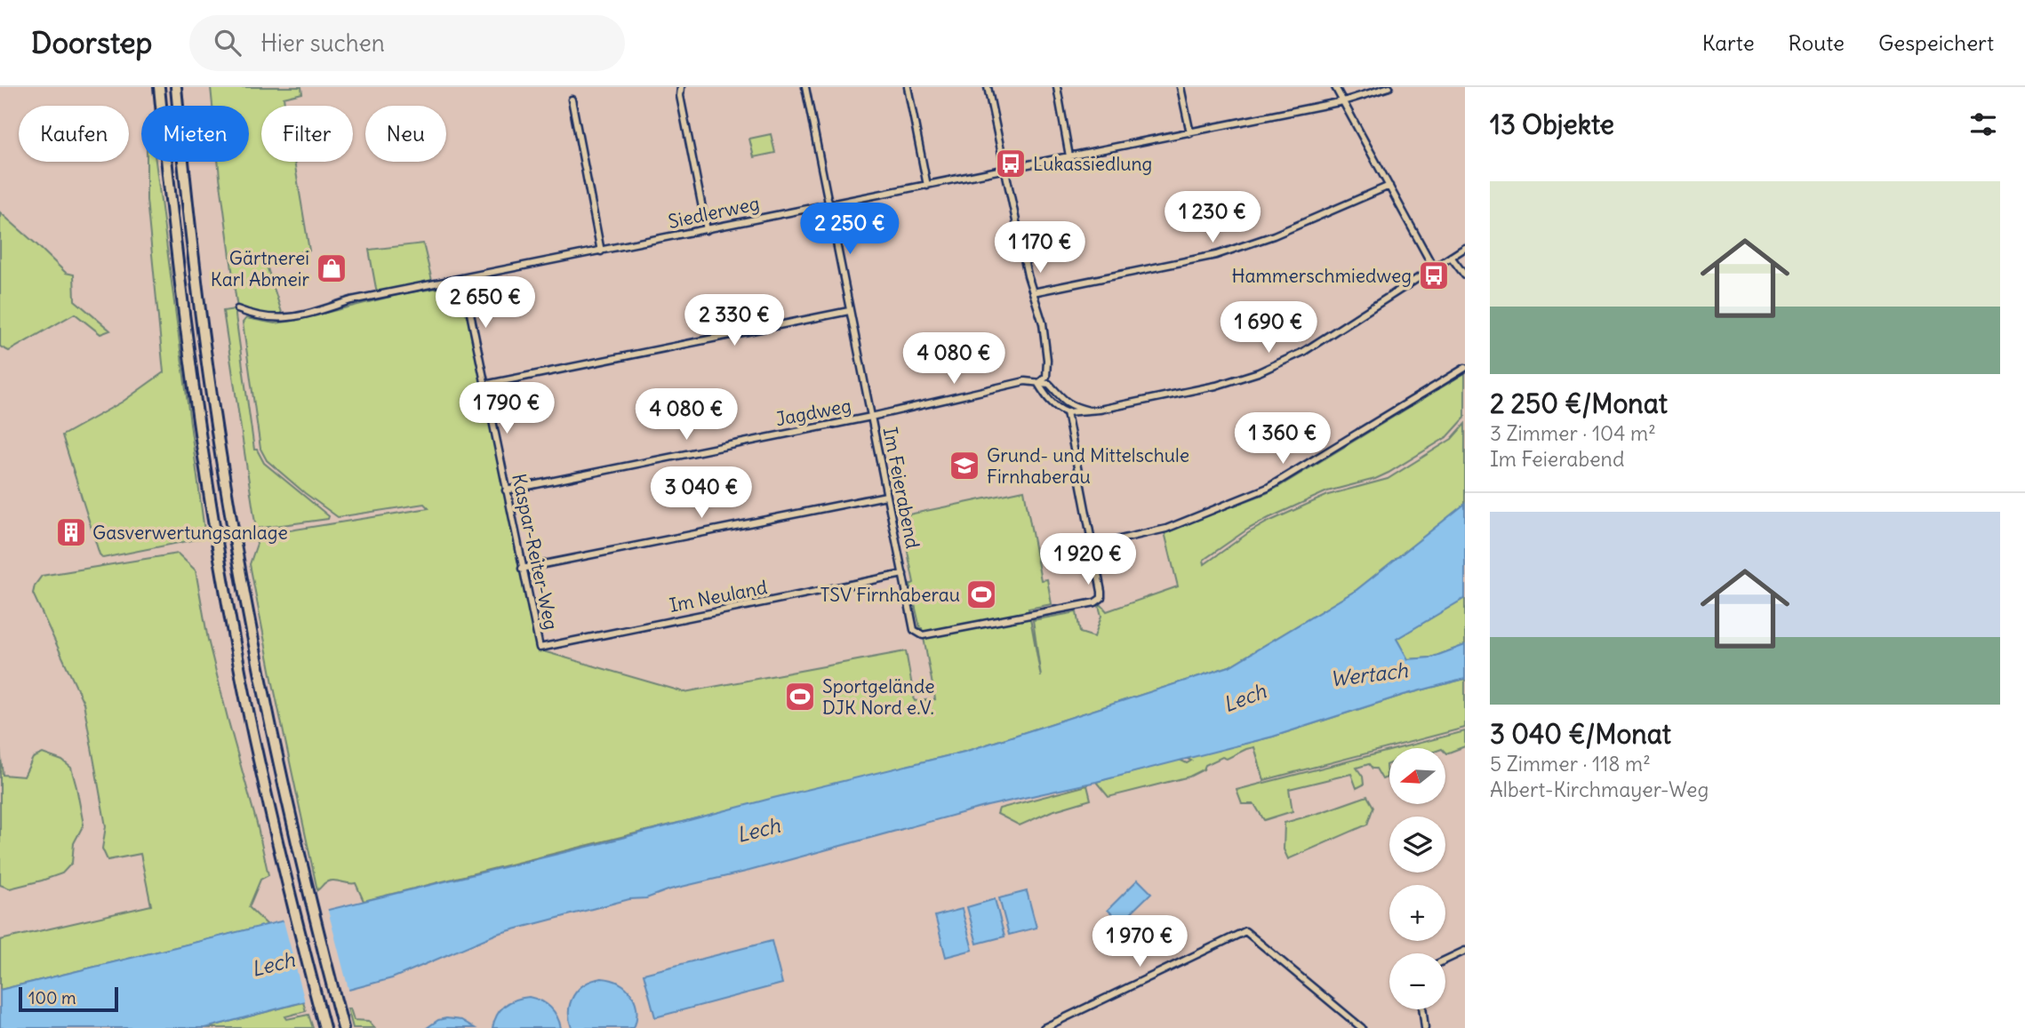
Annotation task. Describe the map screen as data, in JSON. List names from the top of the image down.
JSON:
{
  "streets": {
    "street": [
      "Siedlerweg",
      "Jagdweg",
      "Im Feierabend",
      "Kaspar-Reiter-Weg",
      "Im Neuland"
    ]
  },
  "crossings": [
    ["Siedlerweg", "Im Feierabend"],
    ["Siedlerweg", "Kaspar-Reiter-Weg"],
    ["Jagdweg", "Im Feierabend"],
    ["Jagdweg", "Kaspar-Reiter-Weg"],
    ["Im Feierabend", "Im Neuland"],
    ["Kaspar-Reiter-Weg", "Im Neuland"]
  ],
  "water": ["Wertach", "Lech"],
  "places": {
    "bus stop": ["Lukassiedlung", "Hammerschmiedweg"],
    "shop": ["Gärtnerei Karl Abmeir"],
    "school or university": ["Grund- und Mittelschule Firnhaberau"],
    "building": ["Gasverwertungsanlage"],
    "sports": ["TSV Firnhaberau", "Sportgelände DJK Nord e.V."]
  },
  "scale_bar": "100 m",
  "north": "left",
  "page": {
    "header": "Doorstep",
    "search": "Hier suchen",
    "nav": ["Karte", "Route", "Gespeichert"],
    "heading": "13 Objekte",
    "chip": [
      "Kaufen",
      "Mieten",
      "Filter",
      "Neu"
    ],
    "list": [
      {
        "name": "2 250 €/Monat",
        "note": "3 Zimmer · 104 m² · Im Feierabend"
      },
      {
        "name": "3 040 €/Monat",
        "note": "5 Zimmer · 118 m² · Albert-Kirchmayer-Weg"
      }
    ],
    "price": [
      "1 230 €",
      "2 250 €",
      "1 170 €",
      "2 650 €",
      "2 330 €",
      "1 690 €",
      "4 080 €",
      "1 790 €",
      "4 080 €",
      "1 360 €",
      "3 040 €",
      "1 920 €",
      "1 970 €"
    ],
    "map_buttons": ["+", "−"],
    "scale": "100 m"
  }
}
